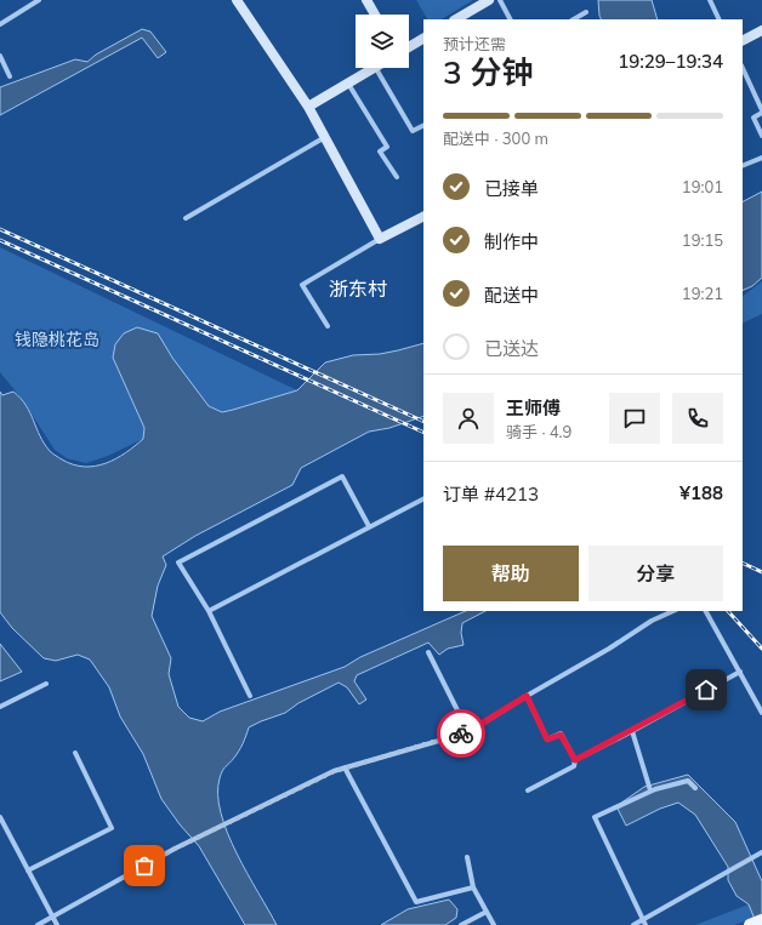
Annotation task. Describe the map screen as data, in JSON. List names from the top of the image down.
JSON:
{
  "districts": ["浙东村"],
  "parks": ["钱隐桃花岛"],
  "page": {
    "heading": ["3 分钟", "预计还需", "19:29–19:34"],
    "panel": [
      "王师傅",
      "骑手 · 4.9",
      "订单 #4213",
      "¥188"
    ],
    "bar": "配送中 · 300 m",
    "list": [
      ["已接单", "19:01"],
      ["制作中", "19:15"],
      ["配送中", "19:21"],
      "已送达"
    ],
    "buttons": ["帮助", "分享"]
  }
}
